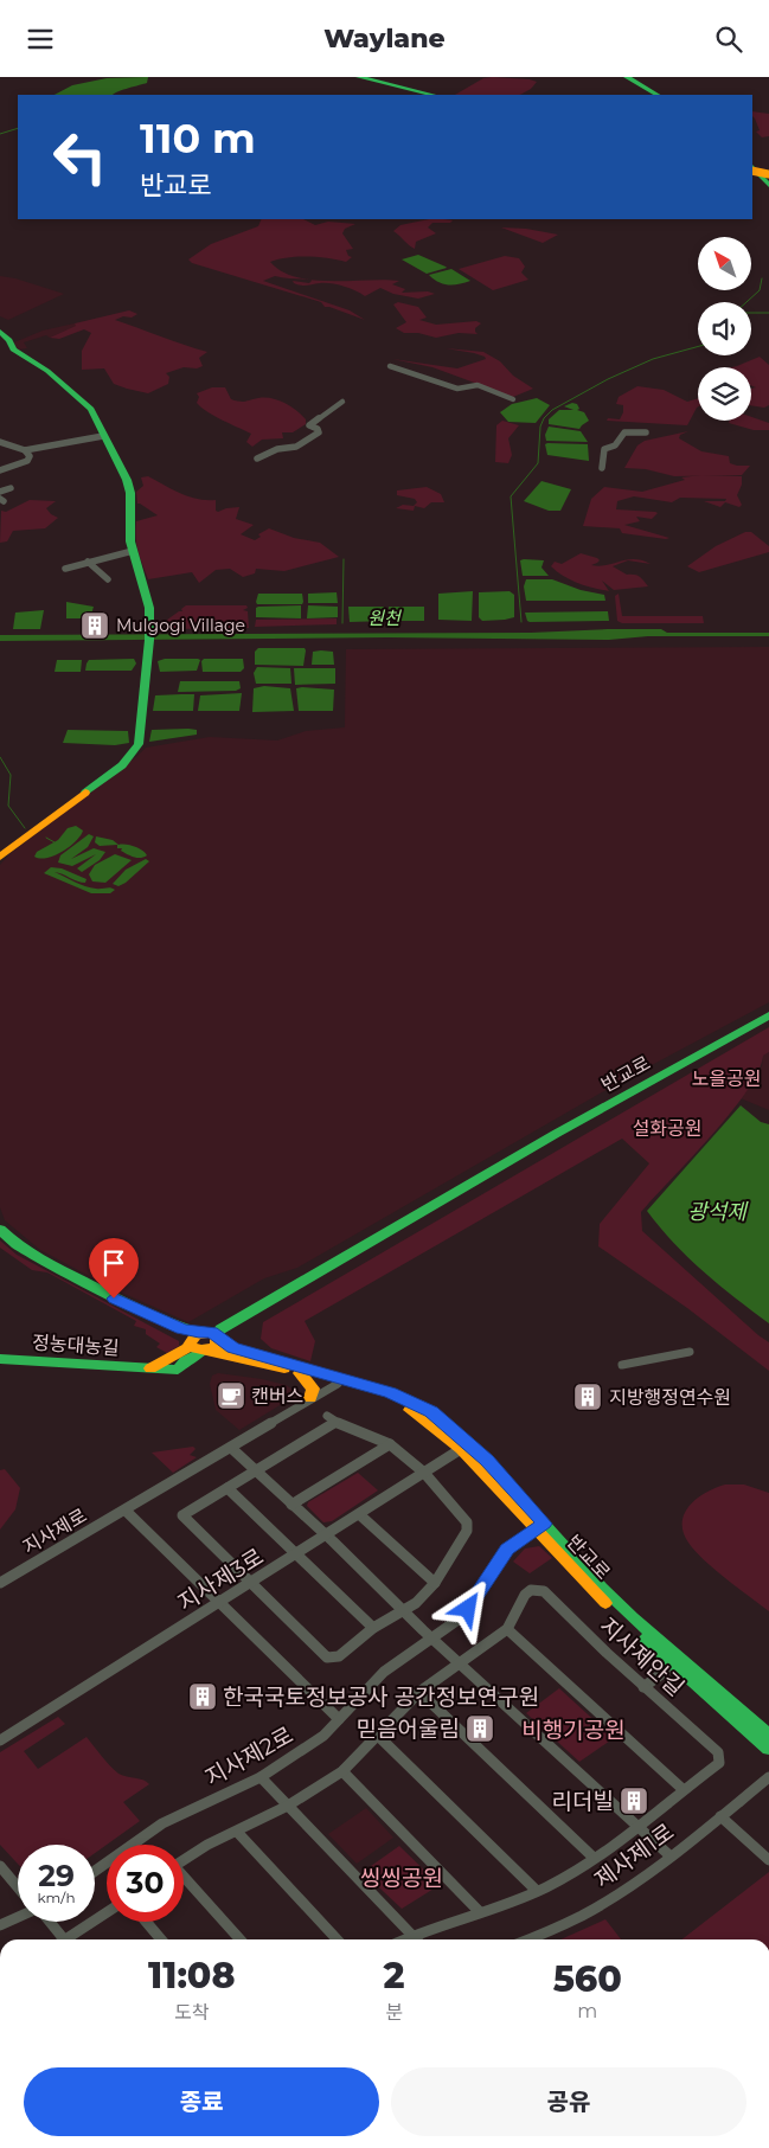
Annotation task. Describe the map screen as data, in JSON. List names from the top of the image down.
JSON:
{
  "streets": {
    "main road": ["반교로", "정농대농길"],
    "street": [
      "지사제로",
      "지사제3로",
      "지사제안길",
      "지사제2로",
      "제사제1로"
    ]
  },
  "crossings": [
    ["반교로", "정농대농길"],
    ["반교로", "지사제로"],
    ["반교로", "지사제3로"],
    ["반교로", "지사제2로"]
  ],
  "water": ["원천", "광석제"],
  "parks": [
    "노을공원",
    "설화공원",
    "비행기공원",
    "씽씽공원"
  ],
  "places": {
    "building": [
      "Mulgogi Village",
      "지방행정연수원",
      "한국국토정보공사 공간정보연구원",
      "믿음어울림",
      "리더빌"
    ],
    "cafe": ["캔버스"]
  },
  "north": "top left",
  "page": {
    "header": "Waylane",
    "turn": ["110 m", "반교로"],
    "speed": "29 km/h",
    "limit": "30",
    "eta": [
      "11:08",
      "도착",
      "2",
      "분",
      "560",
      "m"
    ],
    "buttons": ["종료", "공유"]
  }
}
